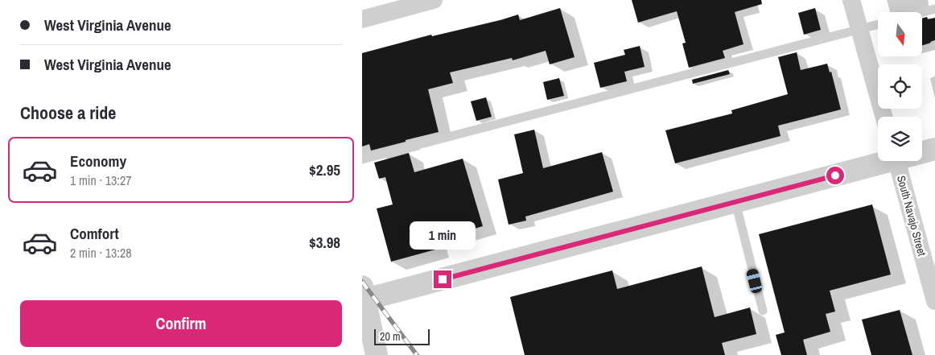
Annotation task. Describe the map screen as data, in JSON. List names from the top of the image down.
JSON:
{
  "streets": {
    "street": ["South Navajo Street"]
  },
  "scale_bar": "20 m",
  "north": "bottom",
  "page": {
    "banner": ["West Virginia Avenue", "West Virginia Avenue"],
    "heading": "Choose a ride",
    "list": [
      {
        "name": "Economy",
        "note": "1 min · 13:27",
        "value": "$2.95"
      },
      {
        "name": "Comfort",
        "note": "2 min · 13:28",
        "value": "$3.98"
      }
    ],
    "bubble": "1 min",
    "buttons": "Confirm",
    "scale": "20 m"
  }
}
